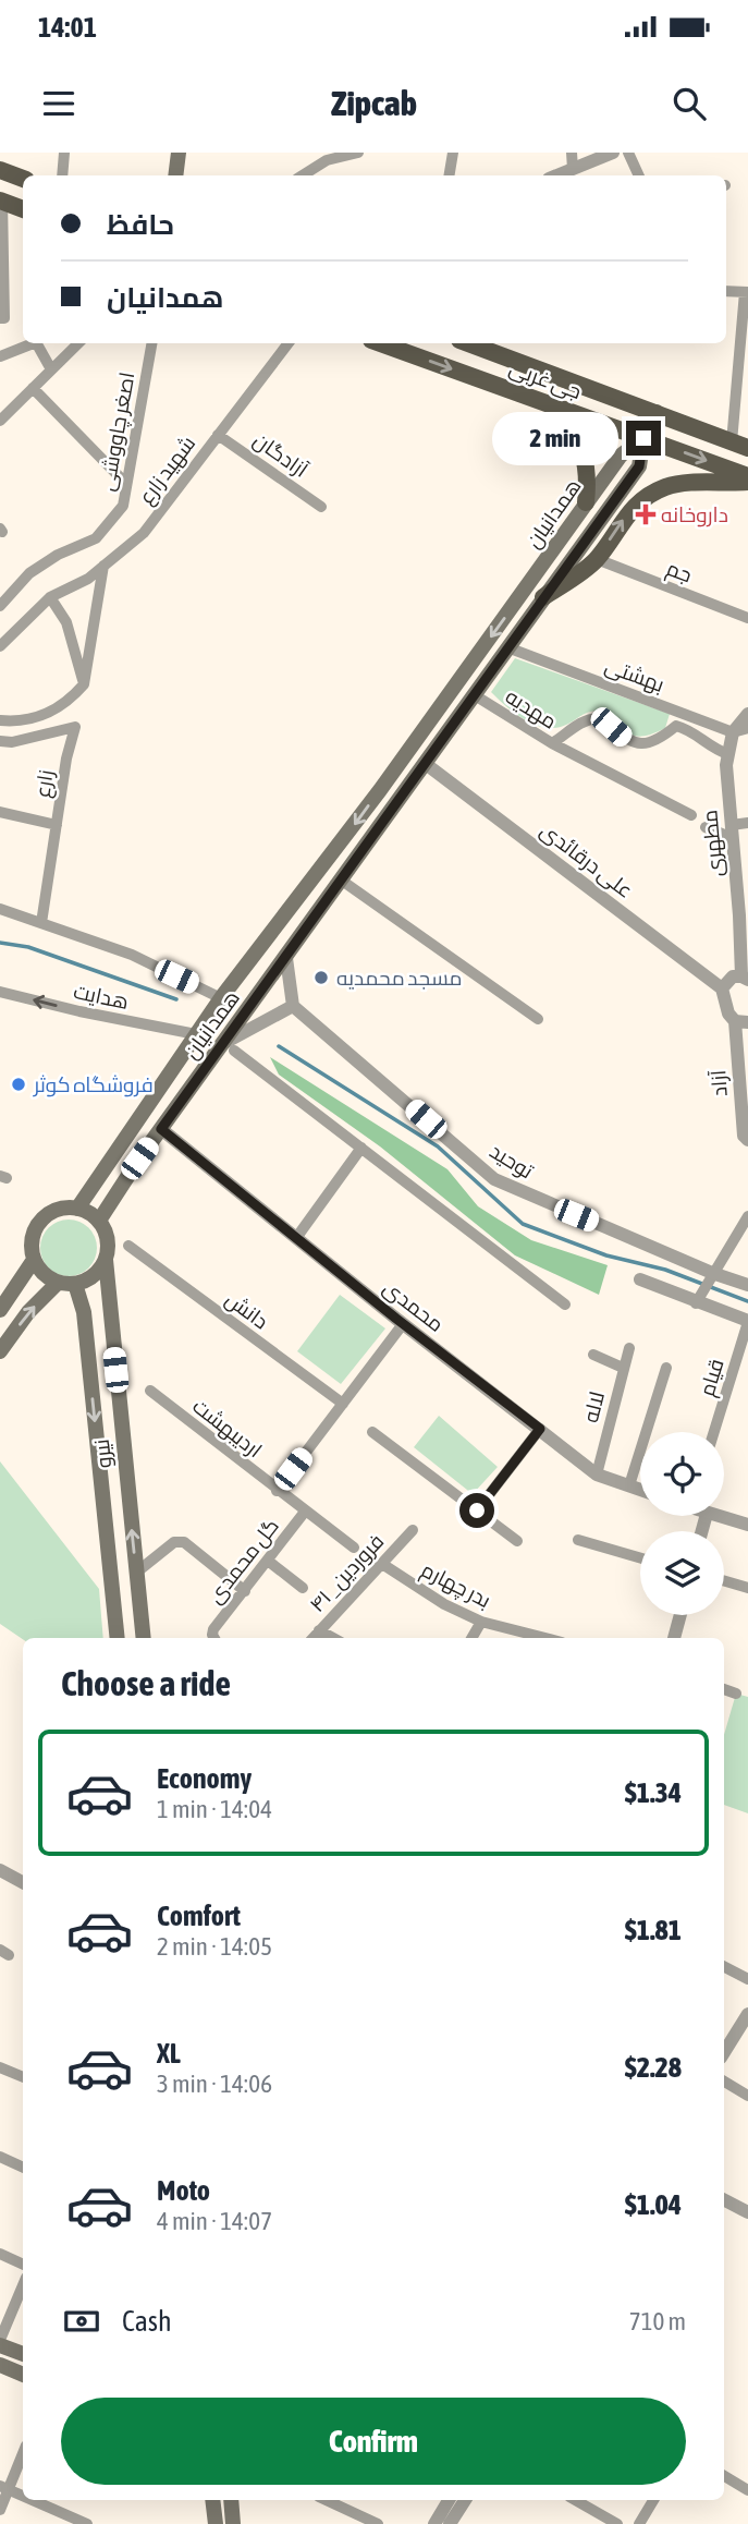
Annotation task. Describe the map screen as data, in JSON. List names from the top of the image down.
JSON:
{
  "streets": {
    "main road": ["جی غربی", "همدانیان", "نیرو"],
    "street": [
      "اصغر چاووشی",
      "آزادگان",
      "شهید زارع",
      "جم",
      "بهشتی",
      "مهدیه",
      "زارع",
      "مطهری",
      "علی درقائدی",
      "هدایت",
      "آزاد",
      "توحید",
      "محمدی",
      "دانش",
      "قیام",
      "لاله",
      "اردیبهشت",
      "گل محمدی",
      "۴۱ _فروردین",
      "بدر چهارم"
    ]
  },
  "crossings": [
    ["جی غربی", "همدانیان"],
    ["آزادگان", "شهید زارع"],
    ["همدانیان", "بهشتی"],
    ["همدانیان", "مهدیه"],
    ["همدانیان", "علی درقائدی"],
    ["همدانیان", "هدایت"],
    ["همدانیان", "محمدی"],
    ["همدانیان", "نیرو"],
    ["بهشتی", "مطهری"],
    ["علی درقائدی", "آزاد"],
    ["محمدی", "لاله"],
    ["اردیبهشت", "گل محمدی"],
    ["۴۱ _فروردین", "بدر چهارم"]
  ],
  "places": {
    "health": ["داروخانه"],
    "other": ["مسجد محمدیه", "فروشگاه کوثر"]
  },
  "page": {
    "status": "14:01",
    "header": "Zipcab",
    "banner": ["حافظ", "همدانیان"],
    "bubble": "2 min",
    "heading": "Choose a ride",
    "list": [
      {
        "name": "Economy",
        "note": "1 min · 14:04",
        "value": "$1.34"
      },
      {
        "name": "Comfort",
        "note": "2 min · 14:05",
        "value": "$1.81"
      },
      {
        "name": "XL",
        "note": "3 min · 14:06",
        "value": "$2.28"
      },
      {
        "name": "Moto",
        "note": "4 min · 14:07",
        "value": "$1.04"
      }
    ],
    "pay": ["Cash", "710 m"],
    "buttons": "Confirm"
  }
}
